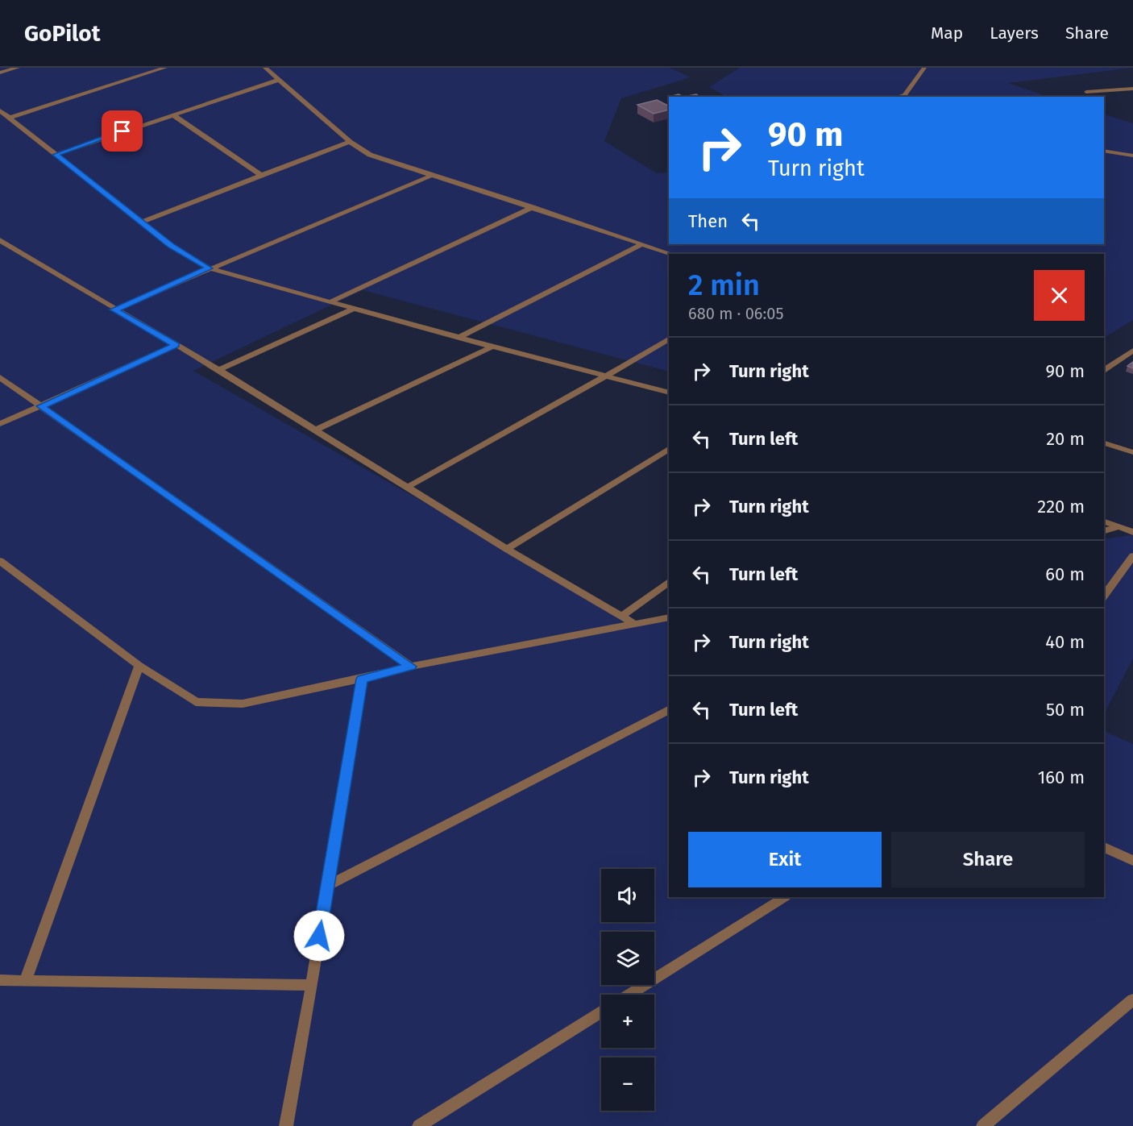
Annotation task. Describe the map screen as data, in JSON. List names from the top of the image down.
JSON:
{
  "page": {
    "header": "GoPilot",
    "nav": ["Map", "Layers", "Share"],
    "turn": ["90 m", "Turn right"],
    "then": "Then",
    "heading": ["2 min", "680 m · 06:05"],
    "list": [
      {
        "name": "Turn right",
        "value": "90 m"
      },
      {
        "name": "Turn left",
        "value": "20 m"
      },
      {
        "name": "Turn right",
        "value": "220 m"
      },
      {
        "name": "Turn left",
        "value": "60 m"
      },
      {
        "name": "Turn right",
        "value": "40 m"
      },
      {
        "name": "Turn left",
        "value": "50 m"
      },
      {
        "name": "Turn right",
        "value": "160 m"
      }
    ],
    "buttons": ["Exit", "Share"],
    "map_buttons": ["+", "−"]
  }
}
